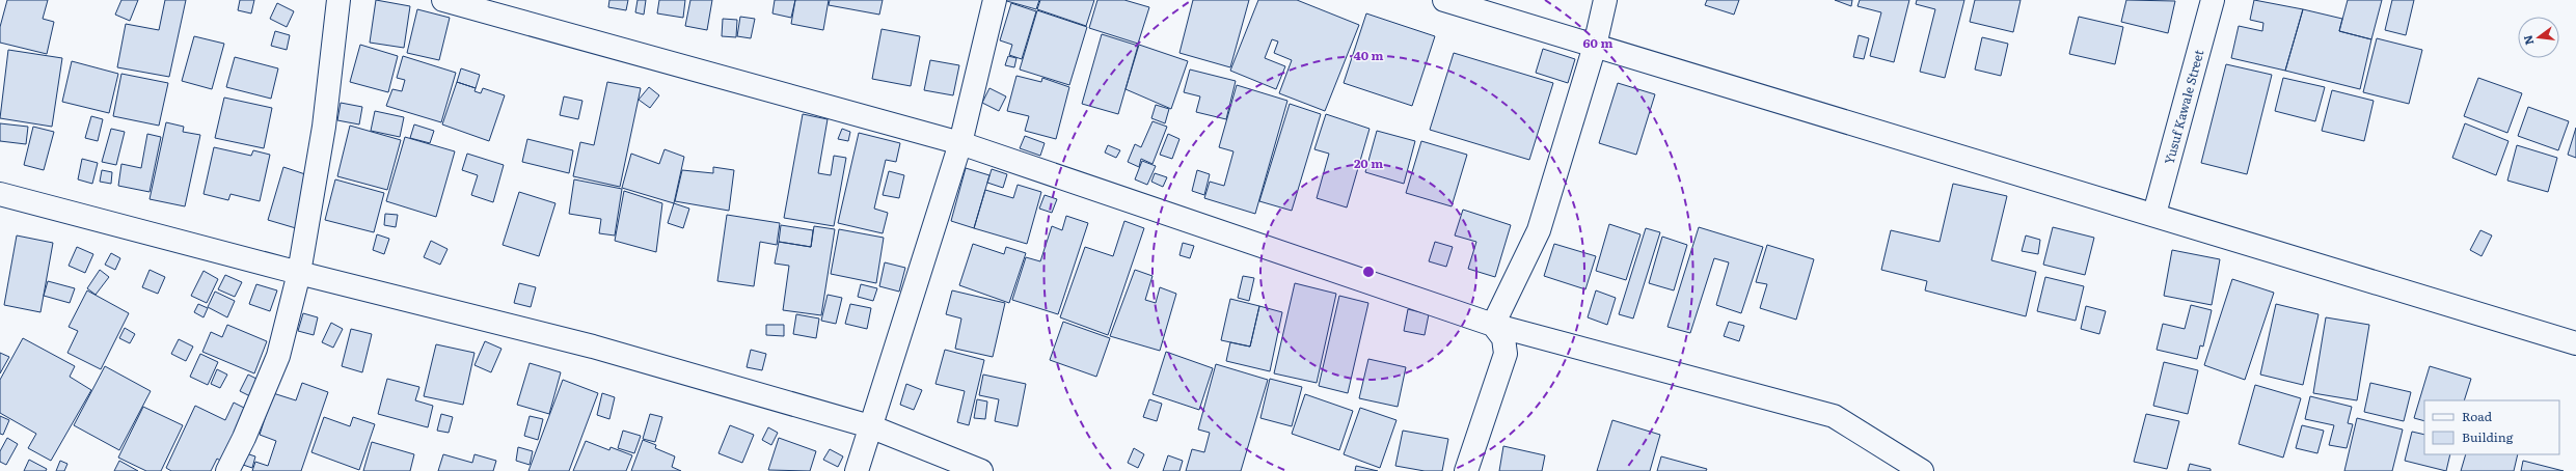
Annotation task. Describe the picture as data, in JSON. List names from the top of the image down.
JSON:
{
  "streets": {
    "street": ["Yusuf Kawale Street"]
  },
  "legend": ["Road", "Building"],
  "north": "left",
  "rings": ["60 m", "40 m", "20 m"]
}
